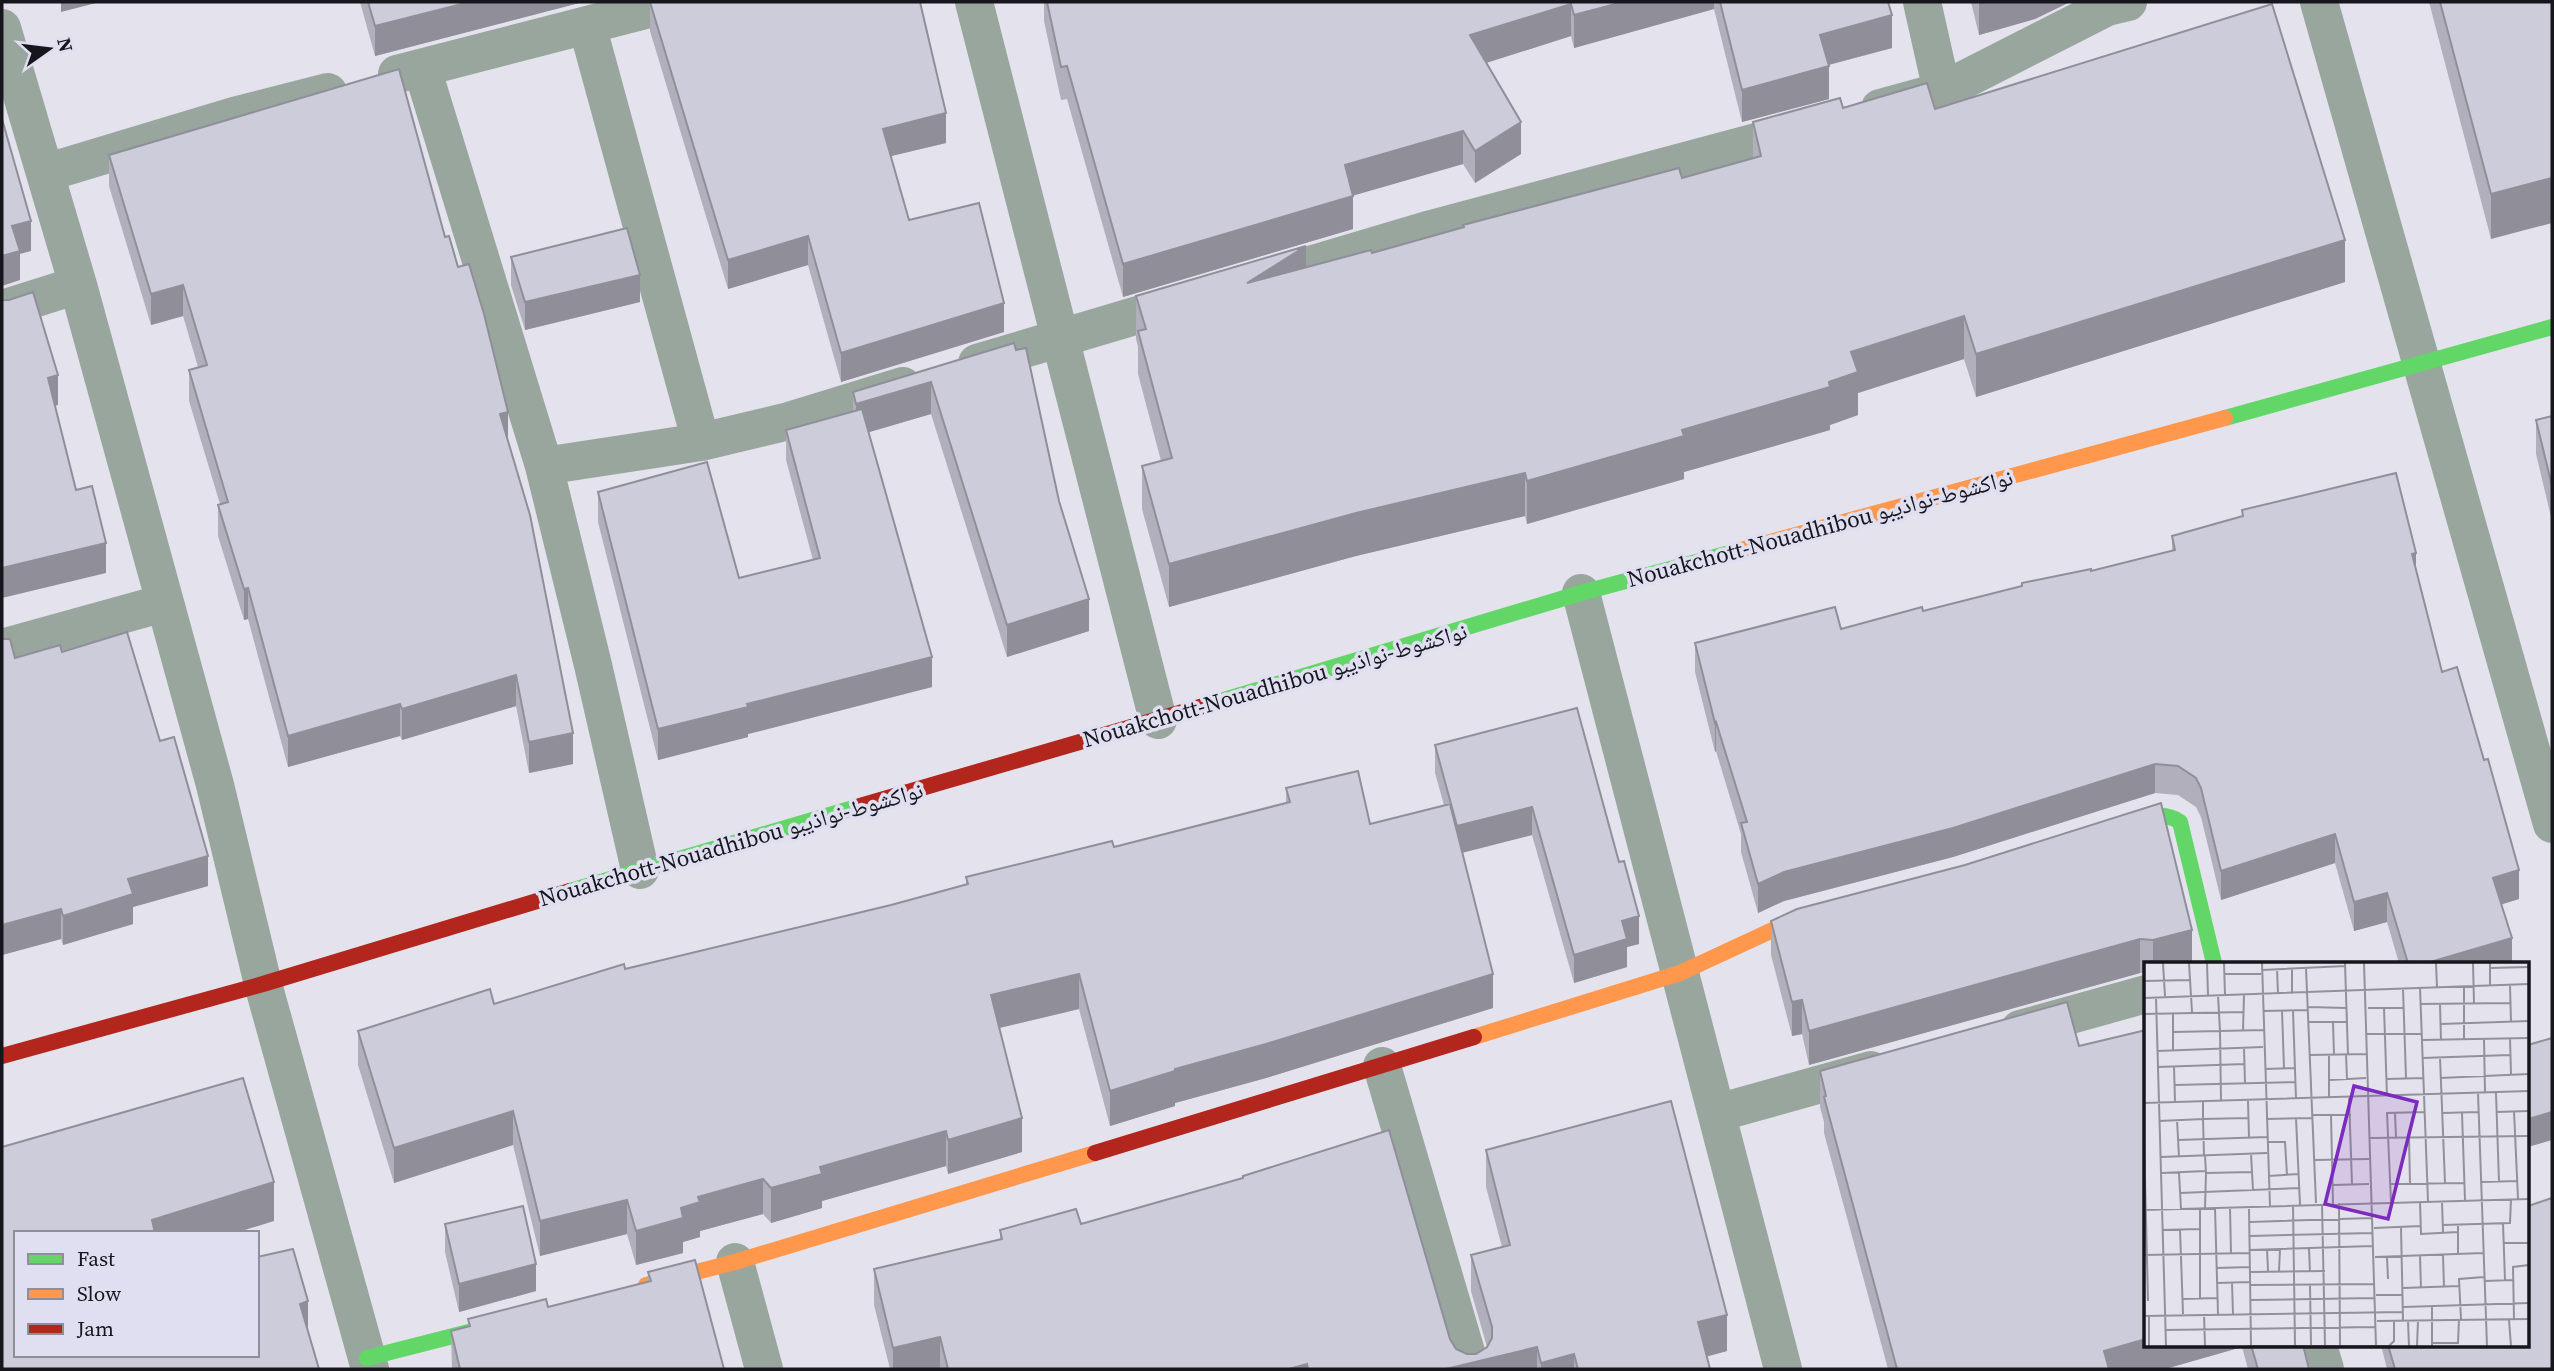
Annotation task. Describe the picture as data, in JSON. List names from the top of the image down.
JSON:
{
  "streets": {
    "main road": ["Nouakchott-Nouadhibou نواكشوط-نواذيبو"]
  },
  "legend": ["Fast", "Slow", "Jam"],
  "north": "right"
}
